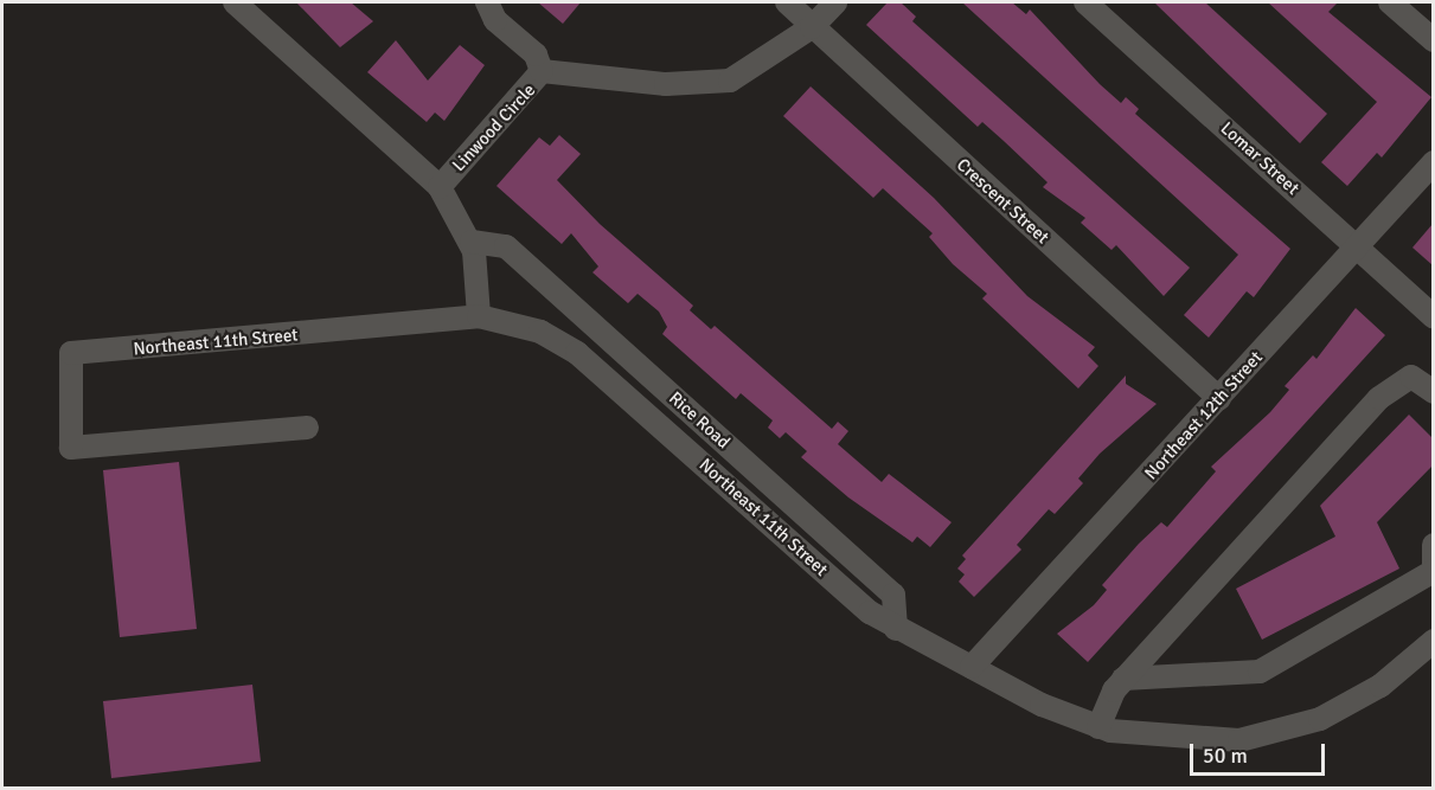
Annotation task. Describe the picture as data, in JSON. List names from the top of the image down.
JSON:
{
  "streets": {
    "street": [
      "Linwood Circle",
      "Lomar Street",
      "Crescent Street",
      "Northeast 11th Street",
      "Northeast 12th Street",
      "Rice Road"
    ]
  },
  "crossings": [
    ["Lomar Street", "Northeast 12th Street"],
    ["Crescent Street", "Northeast 12th Street"],
    ["Northeast 11th Street", "Northeast 12th Street"],
    ["Northeast 11th Street", "Rice Road"]
  ],
  "scale_bar": "50 m"
}
